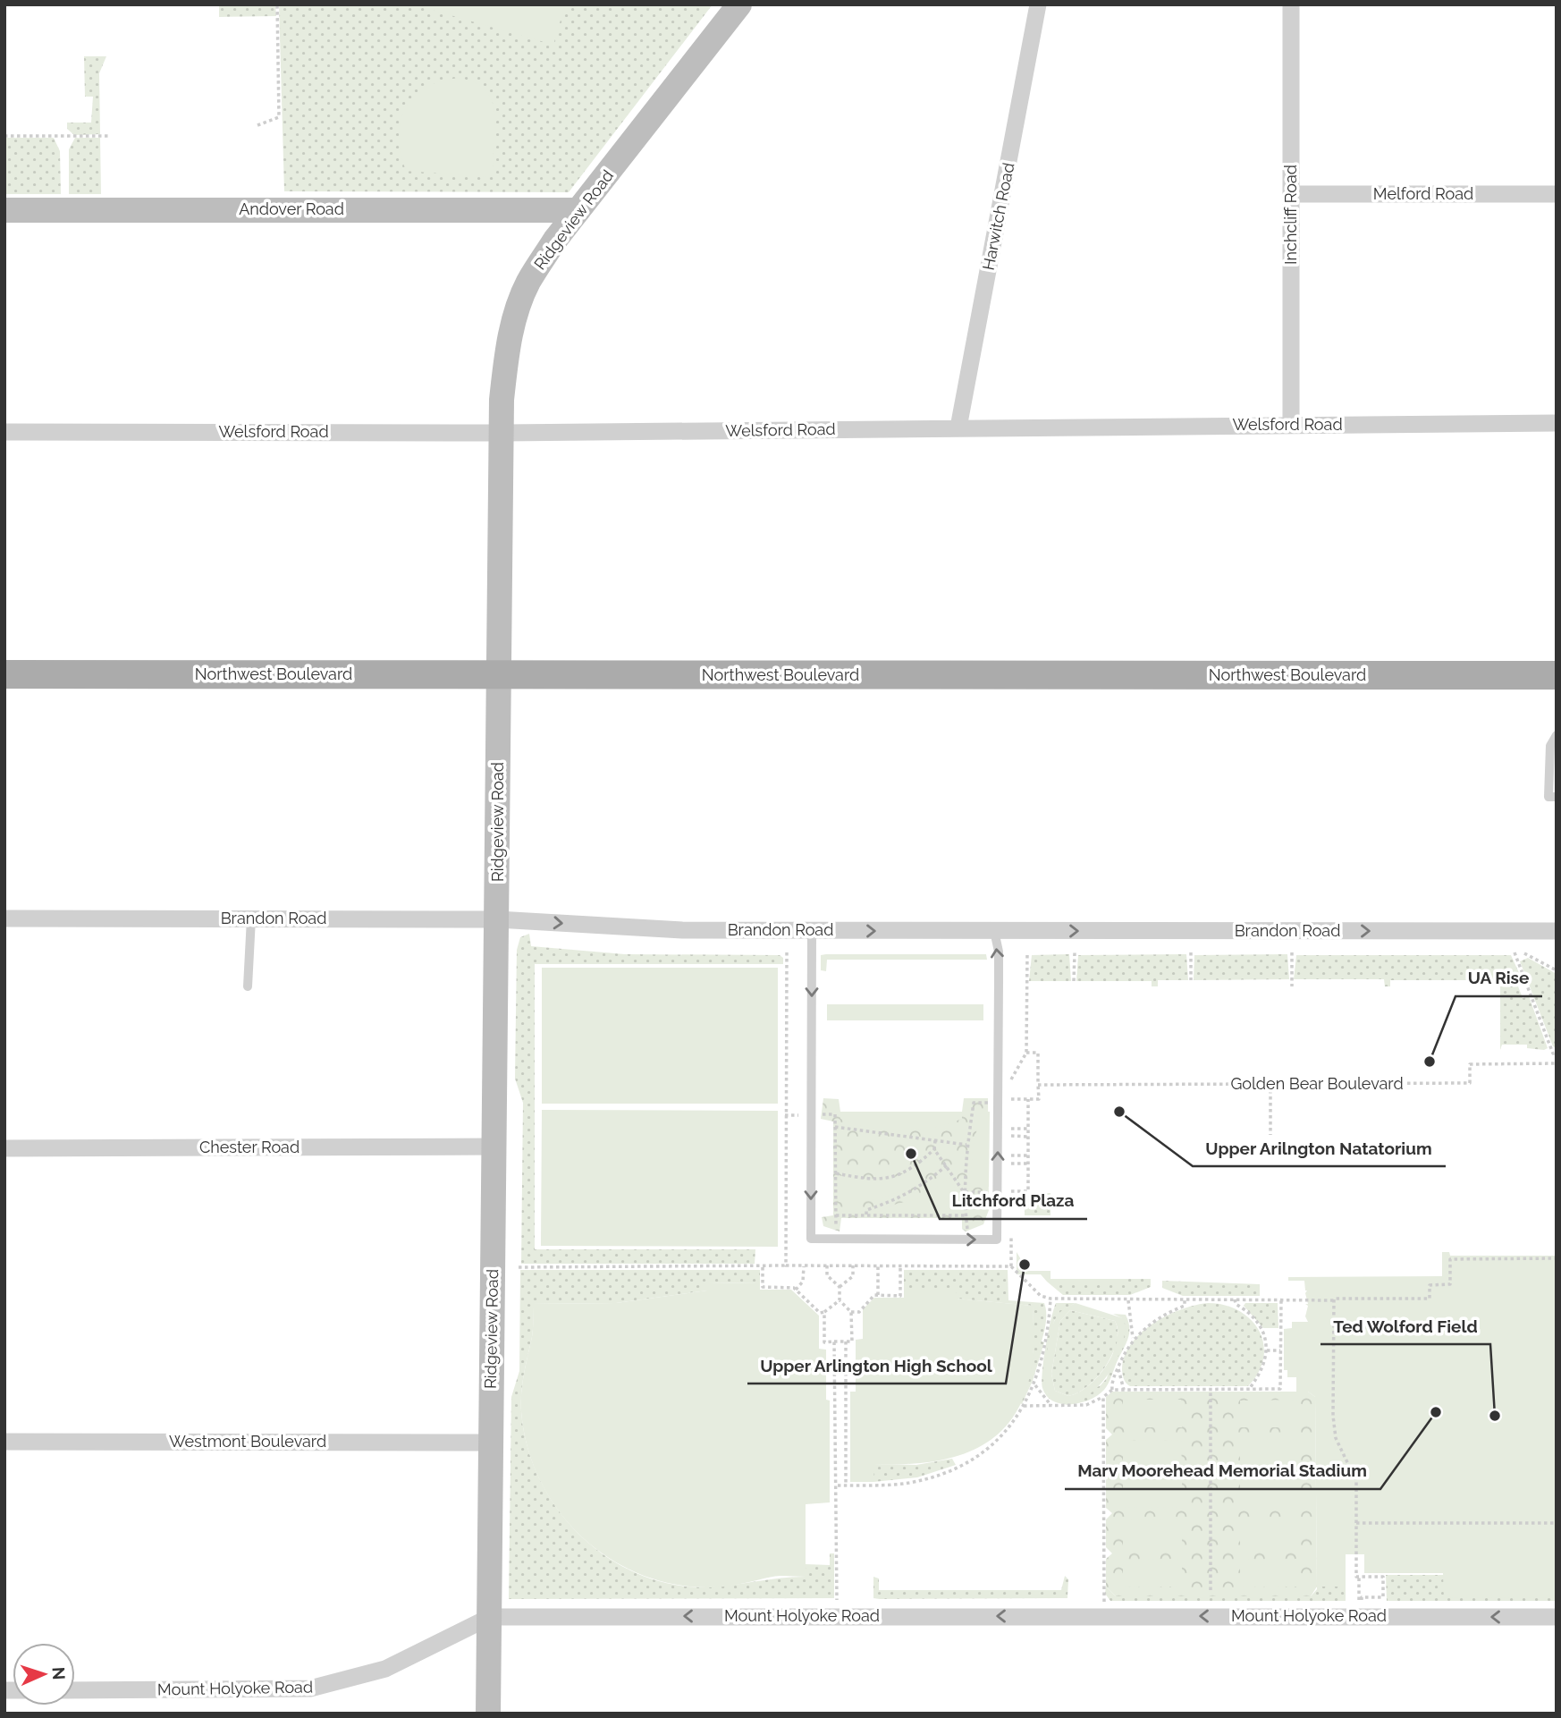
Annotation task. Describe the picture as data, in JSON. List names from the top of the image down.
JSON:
{
  "streets": {
    "main road": ["Northwest Boulevard"],
    "street": [
      "Melford Road",
      "Andover Road",
      "Inchcliff Road",
      "Harwitch Road",
      "Ridgeview Road",
      "Welsford Road",
      "Brandon Road",
      "Chester Road",
      "Westmont Boulevard",
      "Mount Holyoke Road"
    ],
    "path": ["Golden Bear Boulevard"]
  },
  "crossings": [
    ["Melford Road", "Inchcliff Road"],
    ["Andover Road", "Ridgeview Road"],
    ["Inchcliff Road", "Welsford Road"],
    ["Harwitch Road", "Welsford Road"],
    ["Ridgeview Road", "Welsford Road"],
    ["Ridgeview Road", "Northwest Boulevard"],
    ["Ridgeview Road", "Brandon Road"],
    ["Ridgeview Road", "Chester Road"],
    ["Ridgeview Road", "Westmont Boulevard"],
    ["Ridgeview Road", "Mount Holyoke Road"]
  ],
  "one_way": ["Brandon Road", "Mount Holyoke Road"],
  "places": [
    "UA Rise",
    "Upper Arilngton Natatorium",
    "Litchford Plaza",
    "Upper Arlington High School",
    "Marv Moorehead Memorial Stadium",
    "Ted Wolford Field"
  ],
  "north": "right"
}
